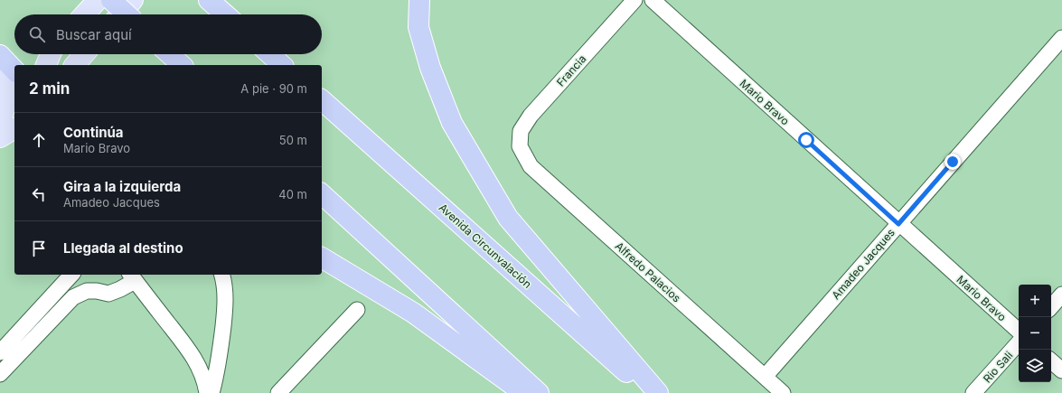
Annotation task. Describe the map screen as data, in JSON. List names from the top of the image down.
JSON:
{
  "streets": {
    "highway": ["Avenida Circunvalación"],
    "street": [
      "Francia",
      "Mario Bravo",
      "Amadeo Jacques",
      "Alfredo Palacios",
      "Rio Sali"
    ]
  },
  "crossings": [
    ["Francia", "Alfredo Palacios"],
    ["Mario Bravo", "Amadeo Jacques"],
    ["Amadeo Jacques", "Alfredo Palacios"]
  ],
  "page": {
    "search": "Buscar aquí",
    "heading": ["2 min", "A pie · 90 m"],
    "list": [
      ["Continúa", "Mario Bravo", "50 m"],
      ["Gira a la izquierda", "Amadeo Jacques", "40 m"],
      "Llegada al destino"
    ],
    "map_buttons": ["+", "−"]
  }
}
